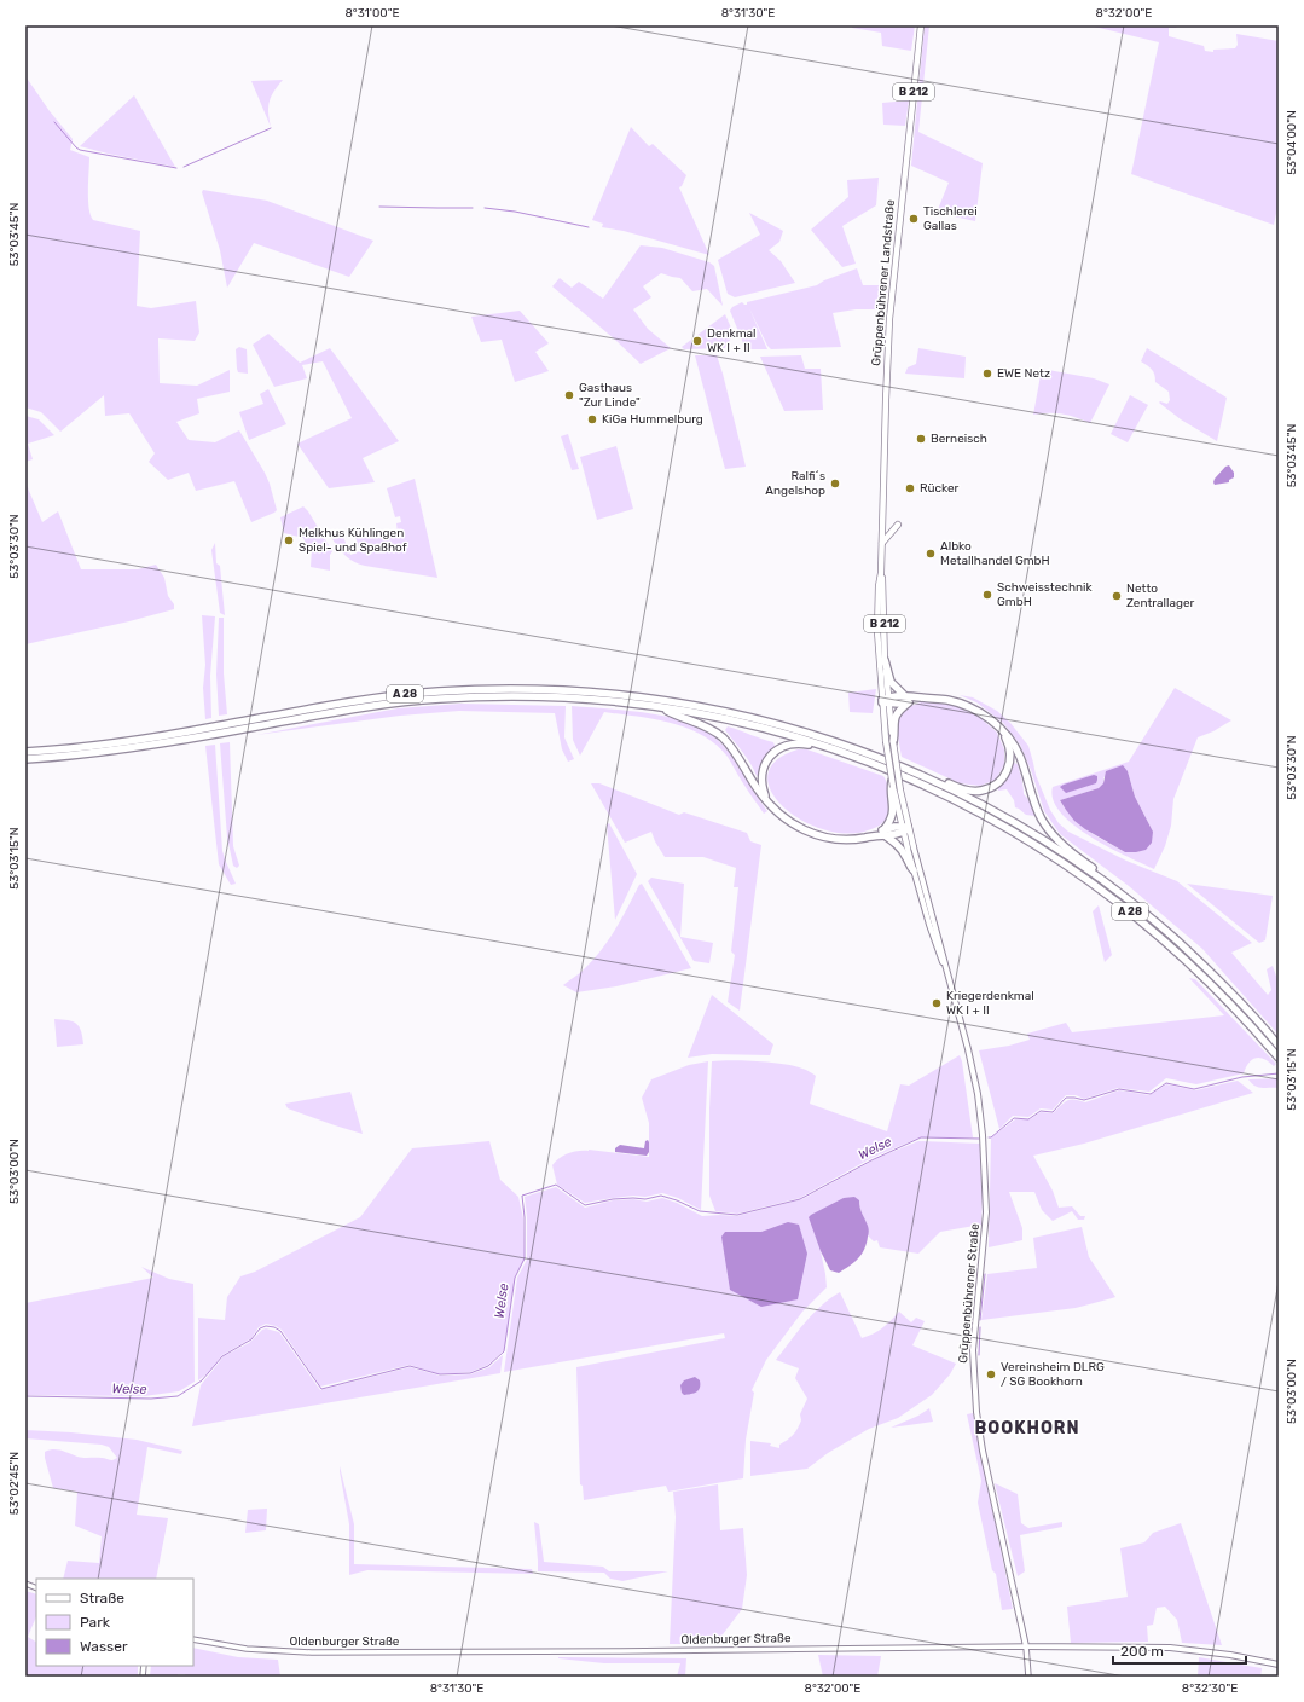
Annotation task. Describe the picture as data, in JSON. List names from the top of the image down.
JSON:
{
  "streets": {
    "highway": ["A 28"],
    "main road": [
      "B 212",
      "Grüppenbührener Landstraße",
      "Grüppenbührener Straße",
      "Oldenburger Straße"
    ]
  },
  "crossings": [
    ["Grüppenbührener Landstraße", "Grüppenbührener Straße"],
    ["Grüppenbührener Straße", "Oldenburger Straße"]
  ],
  "districts": ["BOOKHORN"],
  "water": ["Welse"],
  "places": [
    "Tischlerei Gallas",
    "Denkmal WK I + II",
    "EWE Netz",
    "Gasthaus \"Zur Linde\"",
    "KiGa Hummelburg",
    "Berneisch",
    "Ralfi´s Angelshop",
    "Rücker",
    "Melkhus Kühlingen Spiel- und Spaßhof",
    "Albko Metallhandel GmbH",
    "Schweisstechnik GmbH",
    "Netto Zentrallager",
    "Kriegerdenkmal WK I + II",
    "Vereinsheim DLRG / SG Bookhorn"
  ],
  "legend": ["Straße", "Park", "Wasser"],
  "scale_bar": "200 m",
  "coordinates": [
    "8°31'00\"E",
    "8°31'30\"E",
    "8°32'00\"E",
    "53°04'00\"N",
    "53°03'45\"N",
    "53°03'30\"N",
    "53°03'15\"N",
    "53°03'00\"N",
    "53°02'45\"N",
    "8°32'30\"E"
  ]
}
